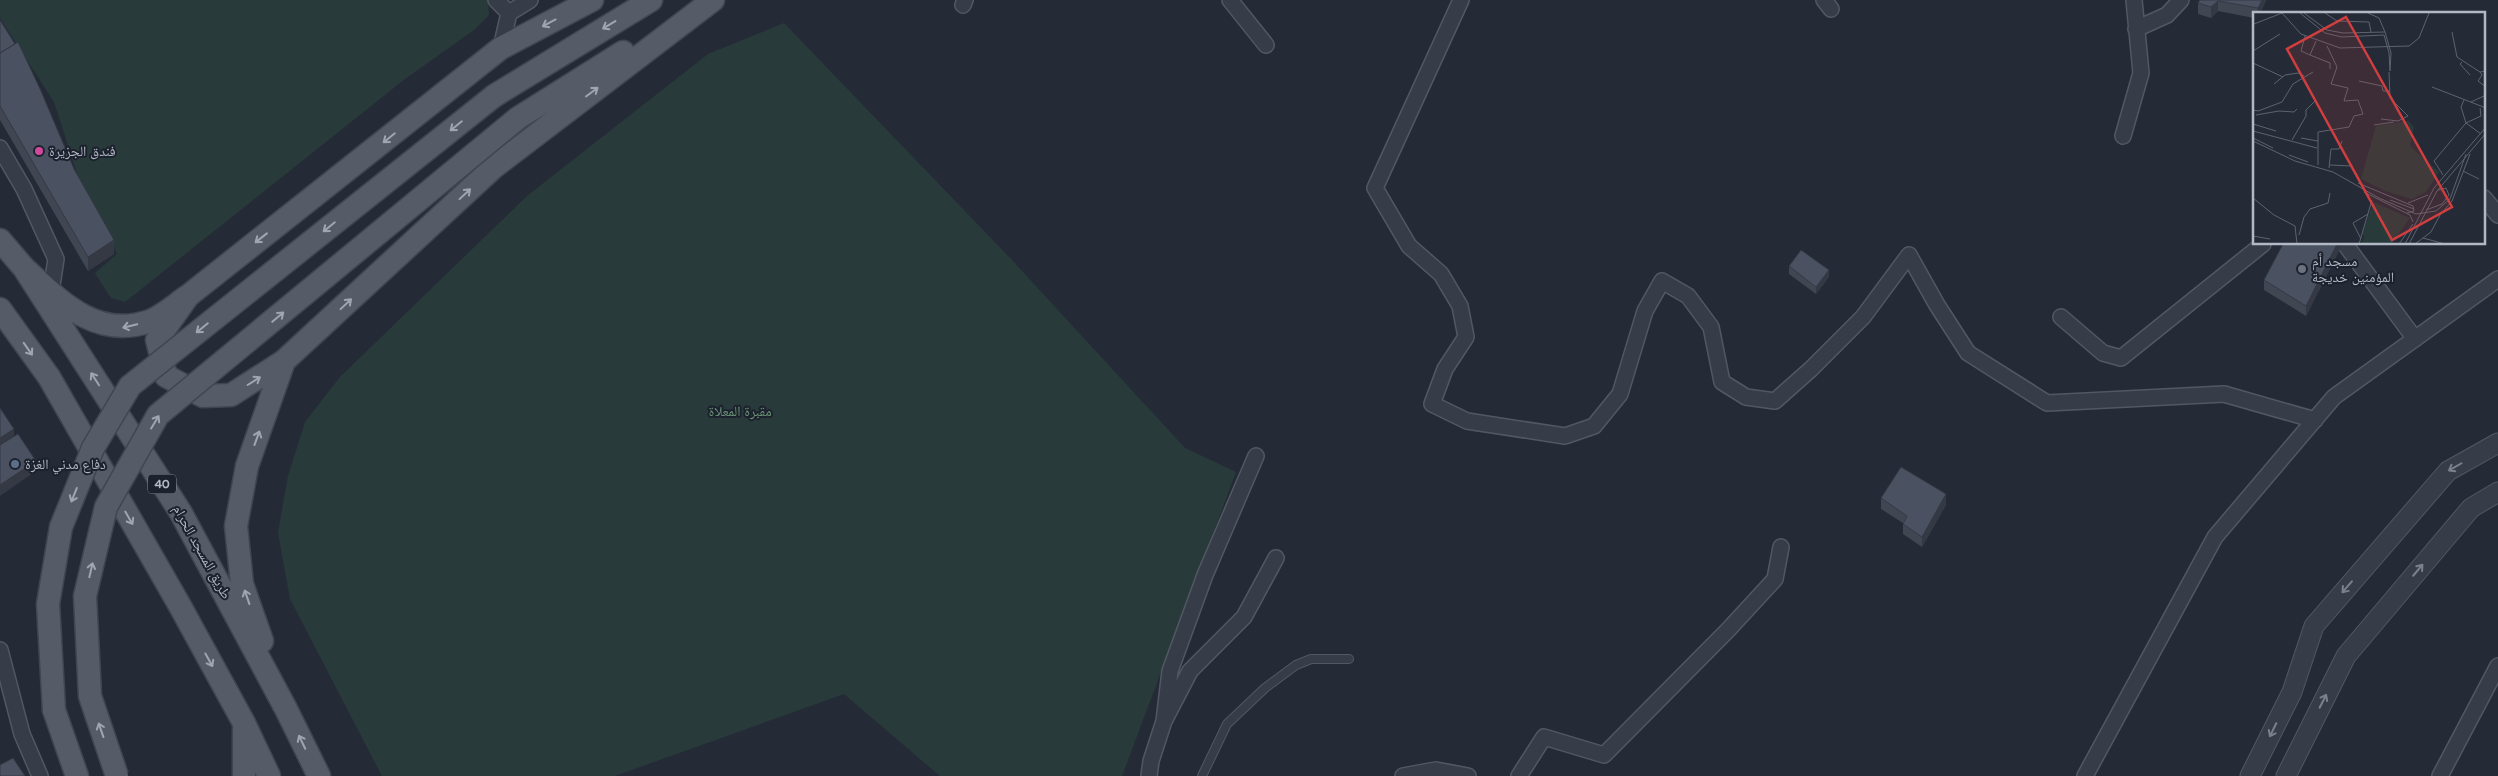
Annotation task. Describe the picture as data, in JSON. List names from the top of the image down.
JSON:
{
  "streets": {
    "main road": ["40", "طريق المسجد الحرام"]
  },
  "parks": ["مقبرة المعلاة"],
  "places": ["فندق الجزيرة", "مسجد أم المؤمنين خديجة", "دفاع مدني الغزة"]
}
